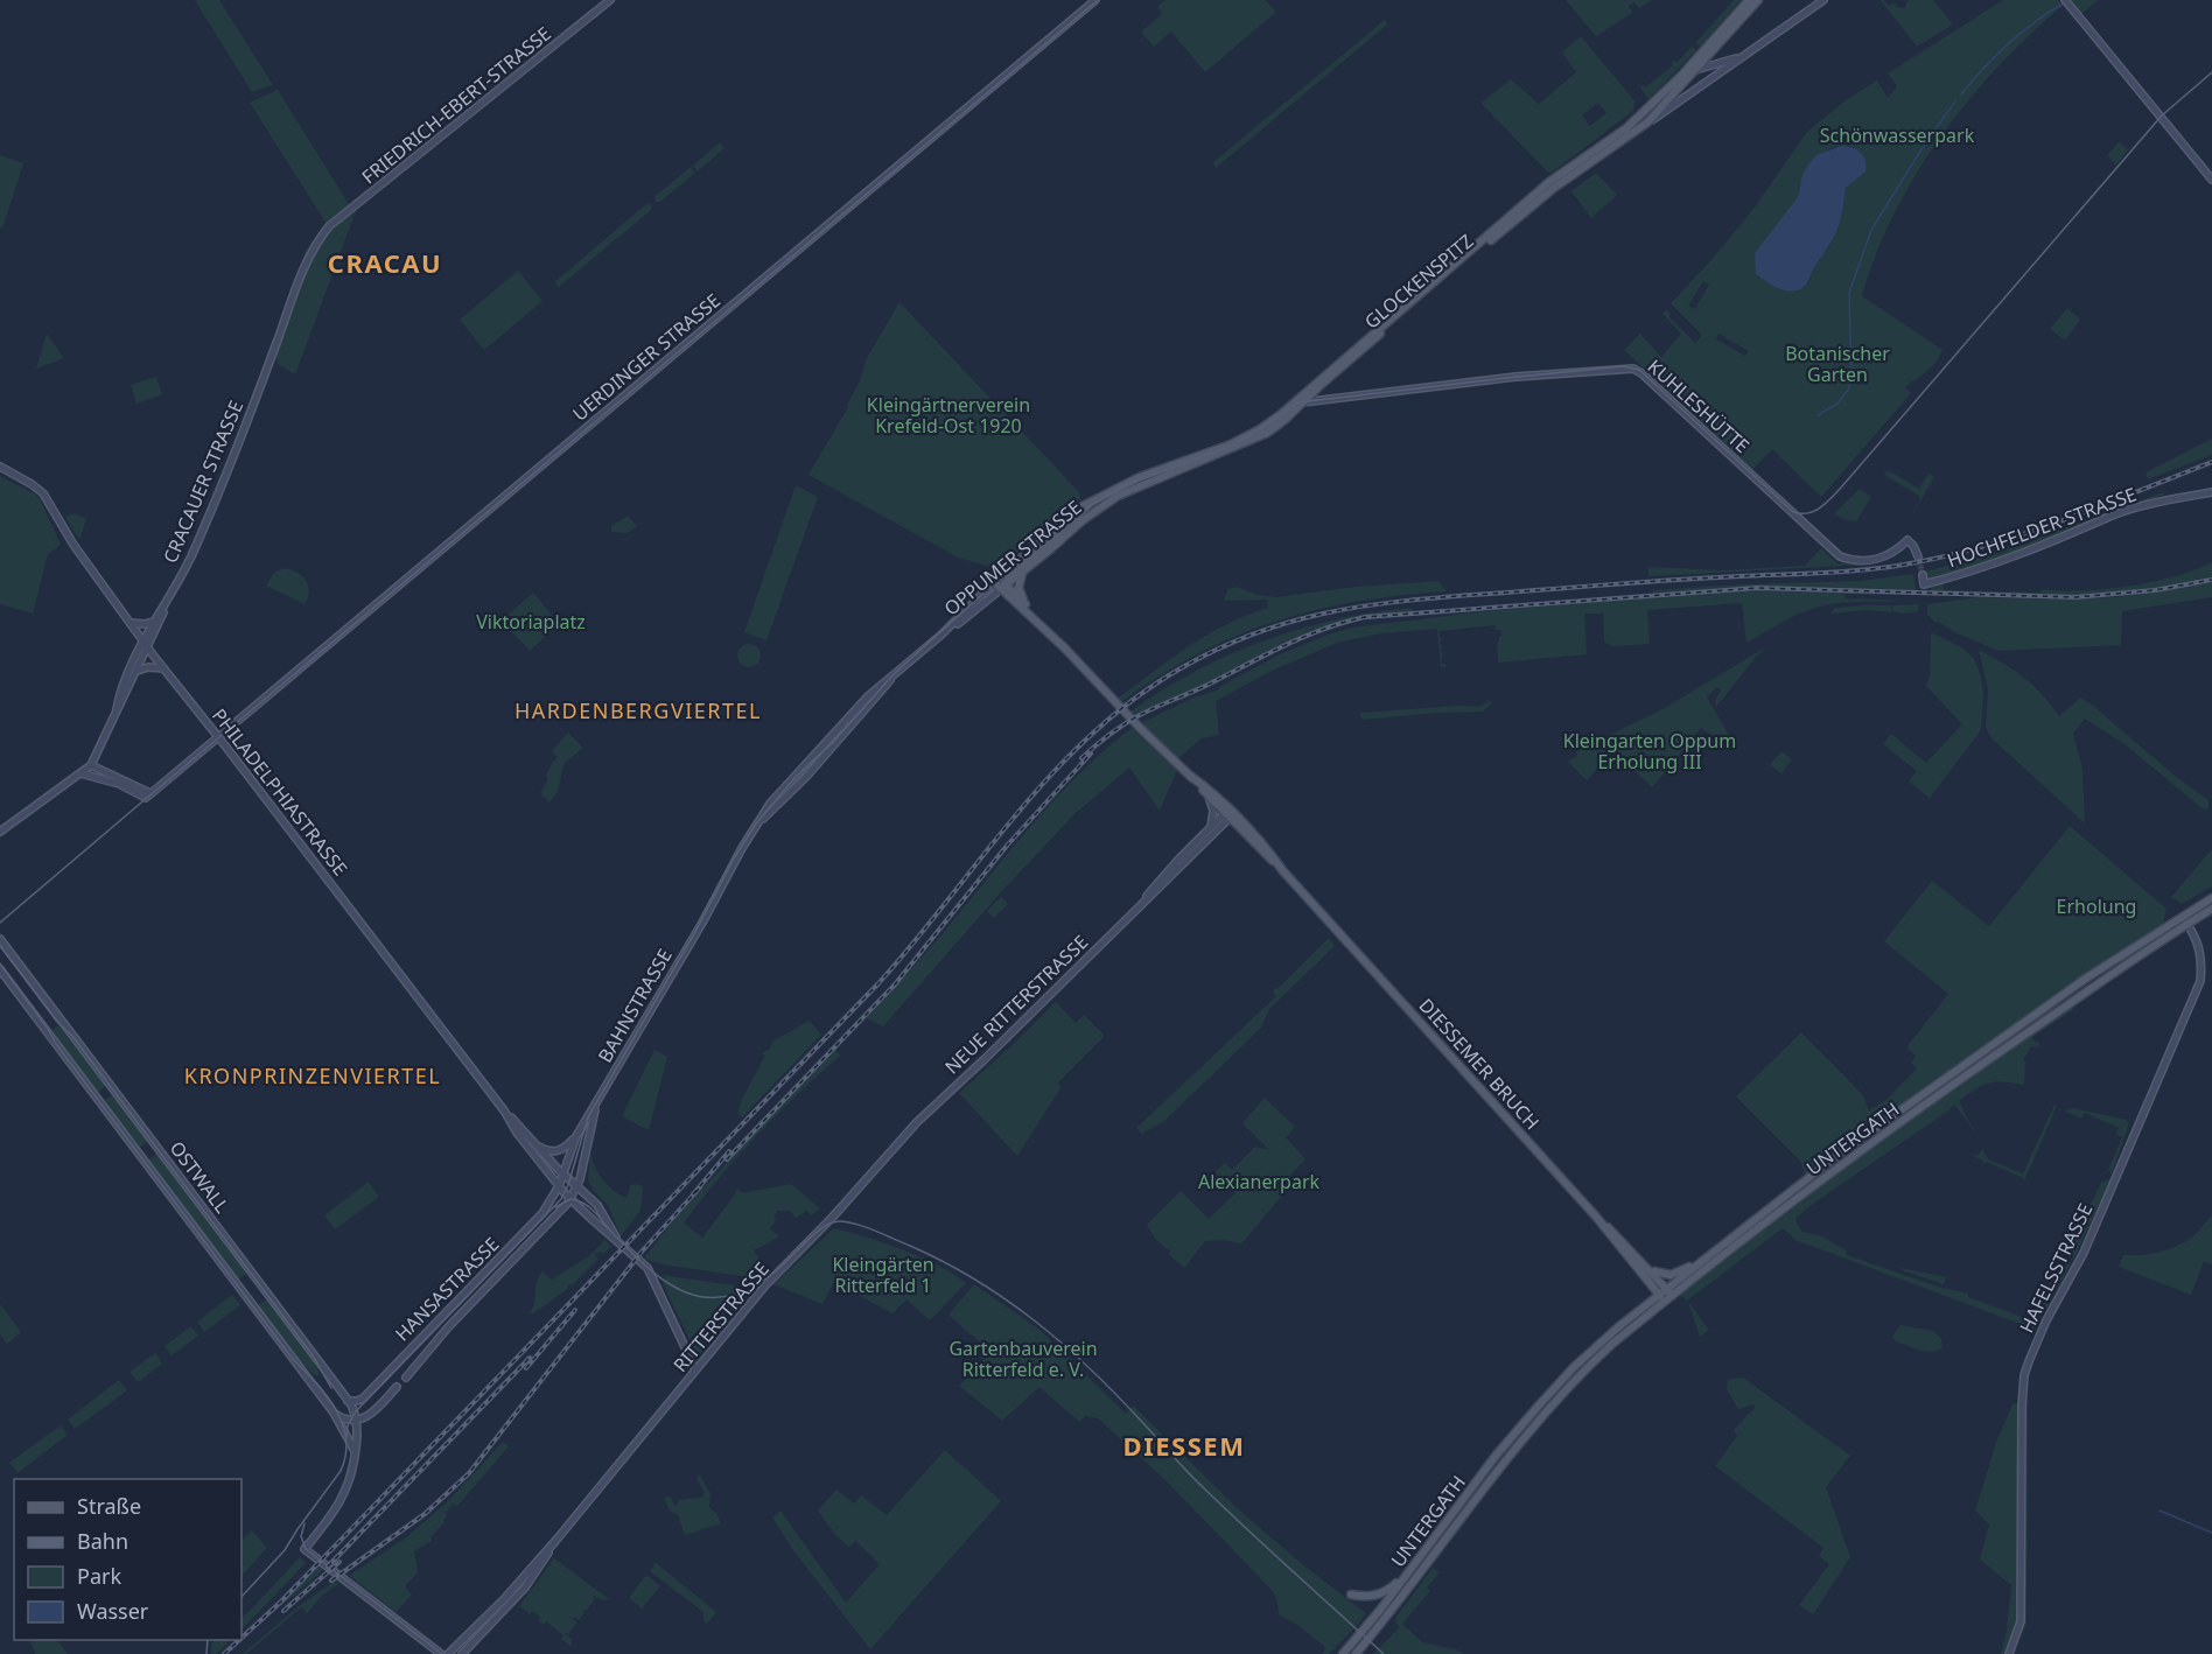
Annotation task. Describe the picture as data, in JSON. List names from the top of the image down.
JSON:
{
  "streets": {
    "main road": [
      "FRIEDRICH-EBERT-STRASSE",
      "GLOCKENSPITZ",
      "UERDINGER STRASSE",
      "KUHLESHÜTTE",
      "CRACAUER STRASSE",
      "HOCHFELDER STRASSE",
      "OPPUMER STRASSE",
      "PHILADELPHIASTRASSE",
      "NEUE RITTERSTRASSE",
      "BAHNSTRASSE",
      "DIESSEMER BRUCH",
      "UNTERGATH",
      "OSTWALL",
      "HAFELSSTRASSE",
      "HANSASTRASSE",
      "RITTERSTRASSE"
    ]
  },
  "crossings": [
    ["FRIEDRICH-EBERT-STRASSE", "CRACAUER STRASSE"],
    ["GLOCKENSPITZ", "KUHLESHÜTTE"],
    ["GLOCKENSPITZ", "OPPUMER STRASSE"],
    ["UERDINGER STRASSE", "PHILADELPHIASTRASSE"],
    ["CRACAUER STRASSE", "PHILADELPHIASTRASSE"],
    ["OPPUMER STRASSE", "BAHNSTRASSE"],
    ["PHILADELPHIASTRASSE", "BAHNSTRASSE"],
    ["PHILADELPHIASTRASSE", "HANSASTRASSE"],
    ["PHILADELPHIASTRASSE", "RITTERSTRASSE"],
    ["NEUE RITTERSTRASSE", "DIESSEMER BRUCH"],
    ["NEUE RITTERSTRASSE", "RITTERSTRASSE"],
    ["BAHNSTRASSE", "HANSASTRASSE"],
    ["DIESSEMER BRUCH", "UNTERGATH"],
    ["UNTERGATH", "HAFELSSTRASSE"],
    ["OSTWALL", "HANSASTRASSE"]
  ],
  "districts": [
    "CRACAU",
    "HARDENBERGVIERTEL",
    "KRONPRINZENVIERTEL",
    "DIESSEM"
  ],
  "parks": [
    "Schönwasserpark",
    "Botanischer Garten",
    "Kleingärtnerverein Krefeld-Ost 1920",
    "Viktoriaplatz",
    "Kleingarten Oppum Erholung III",
    "Erholung",
    "Alexianerpark",
    "Kleingärten Ritterfeld 1",
    "Gartenbauverein Ritterfeld e. V."
  ],
  "legend": [
    "Straße",
    "Bahn",
    "Park",
    "Wasser"
  ]
}
